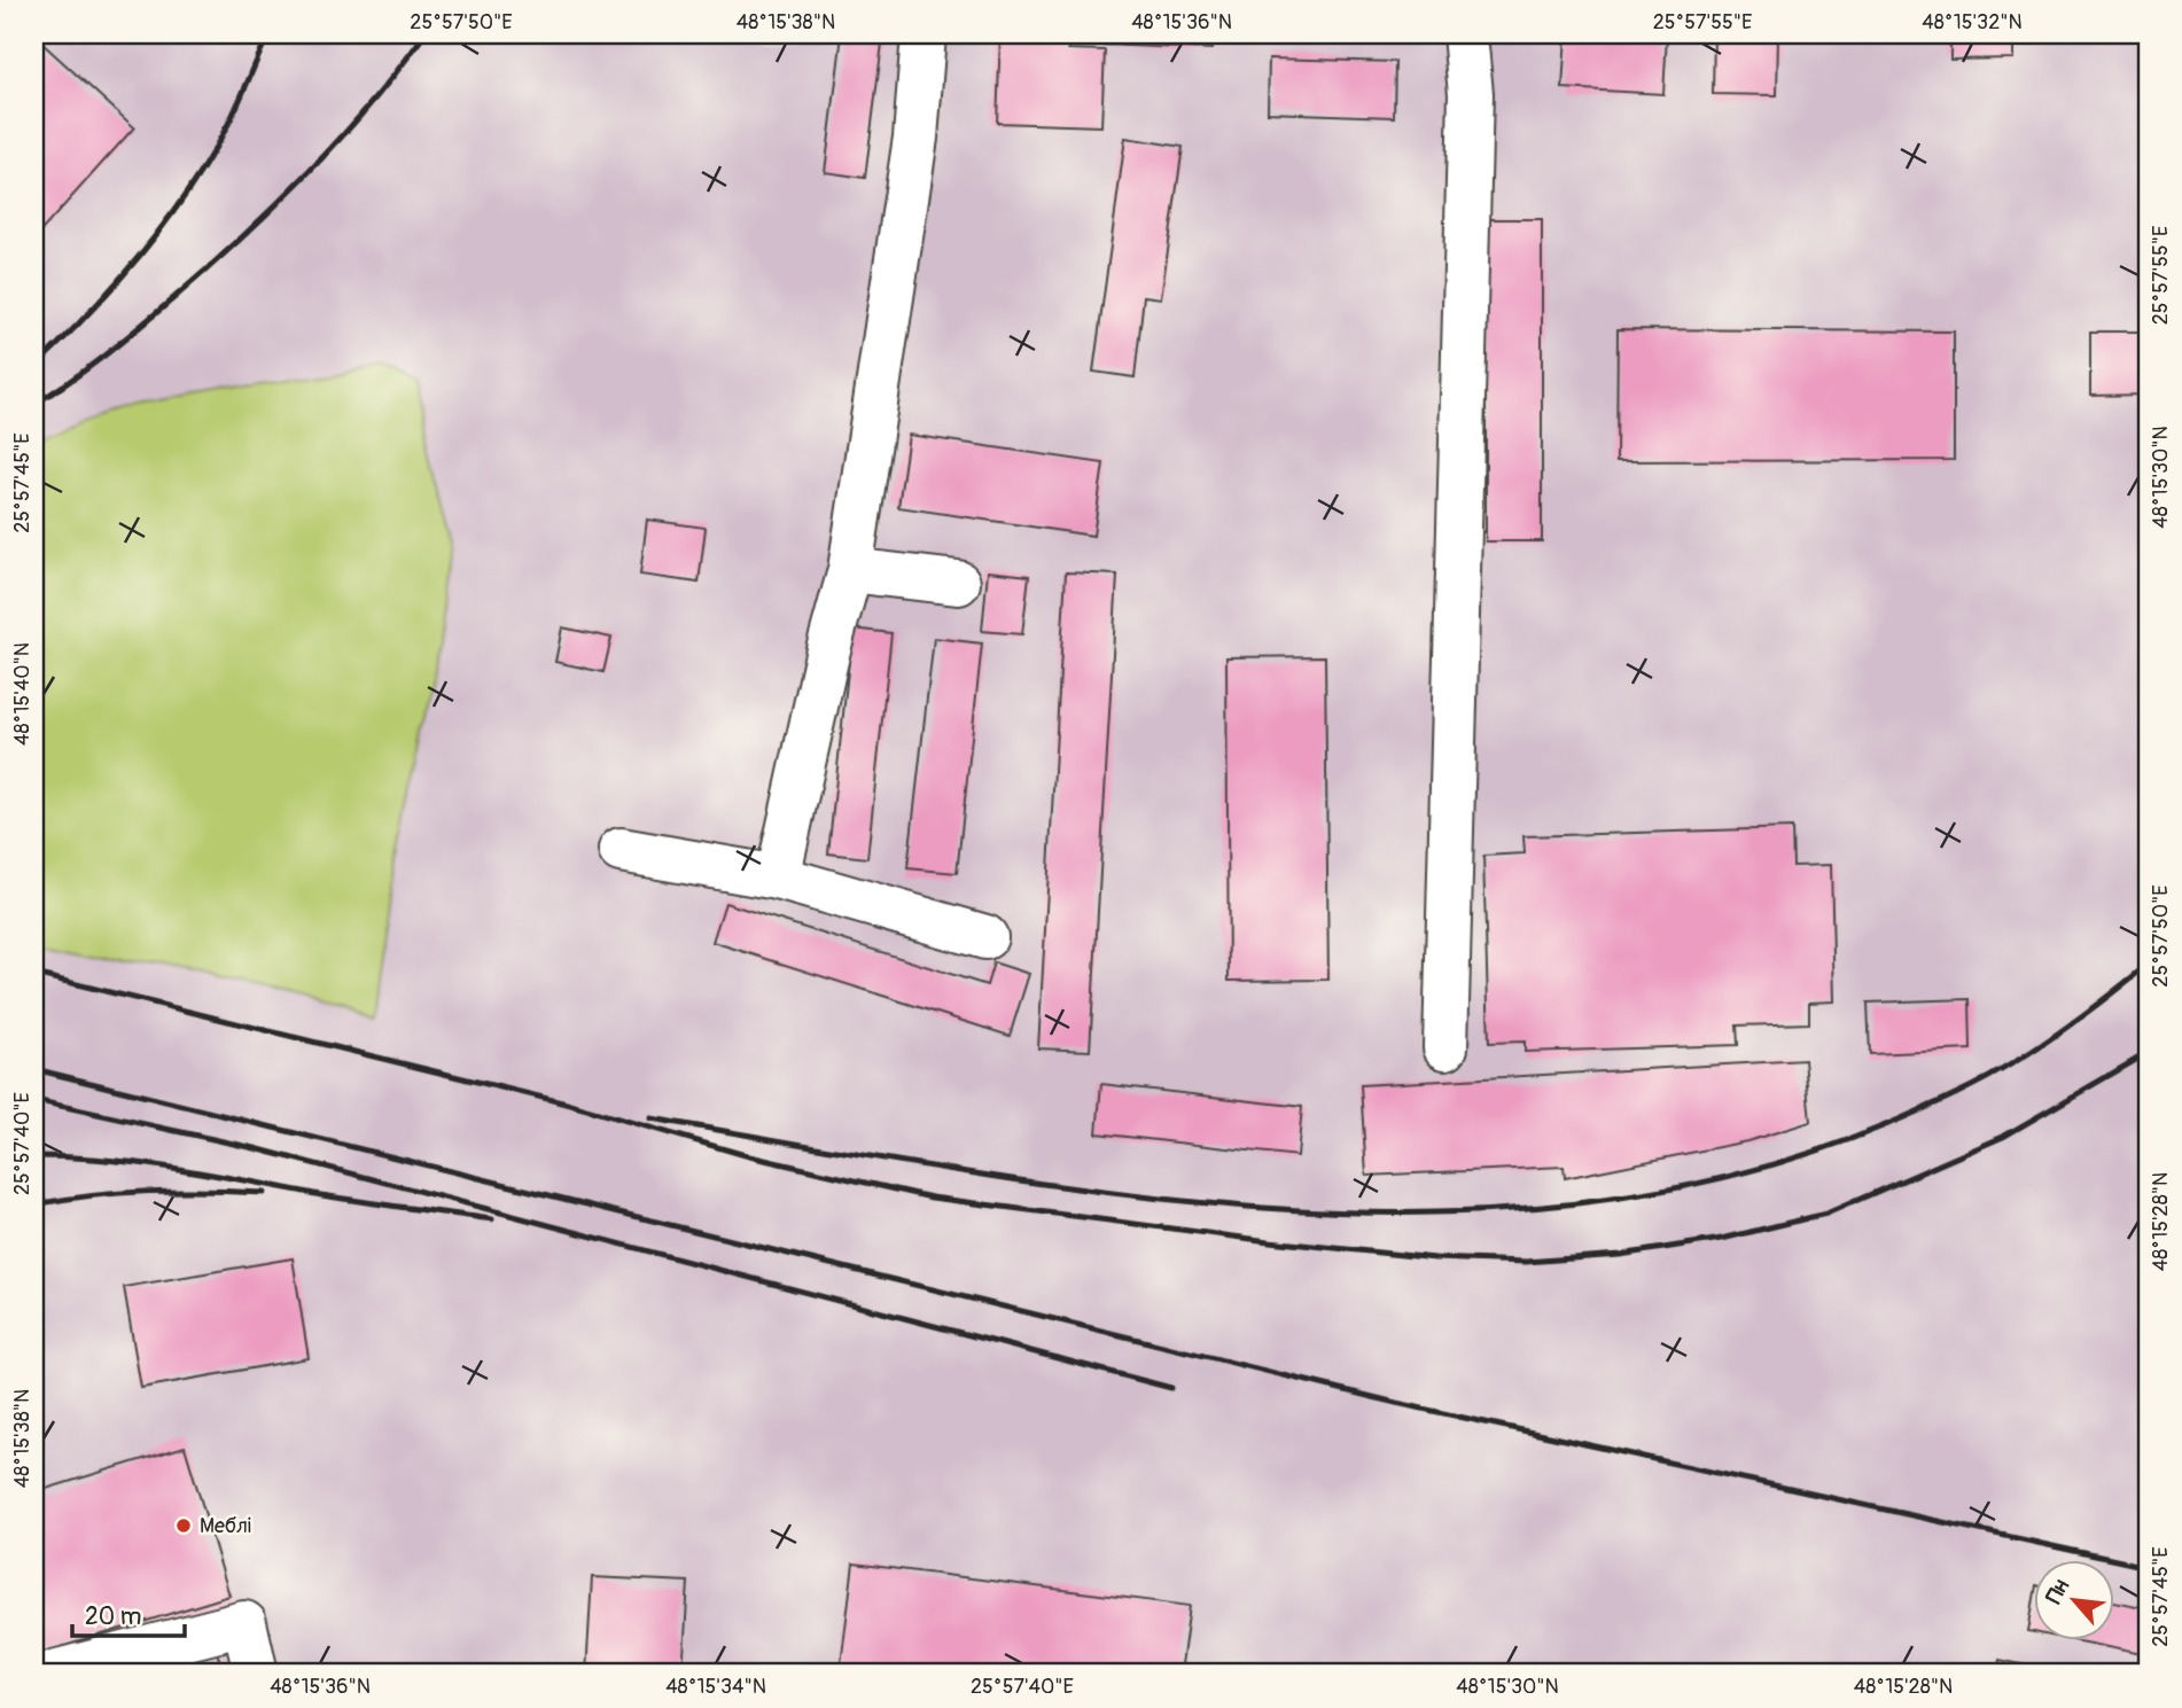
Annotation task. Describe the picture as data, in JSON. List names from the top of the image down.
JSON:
{
  "places": ["Меблі"],
  "scale_bar": "20 m",
  "north": "top left",
  "coordinates": [
    "25°57'50\"E",
    "48°15'38\"N",
    "48°15'36\"N",
    "25°57'55\"E",
    "48°15'32\"N",
    "48°15'30\"N",
    "25°57'45\"E",
    "48°15'40\"N",
    "25°57'40\"E",
    "48°15'28\"N",
    "48°15'34\"N"
  ]
}
